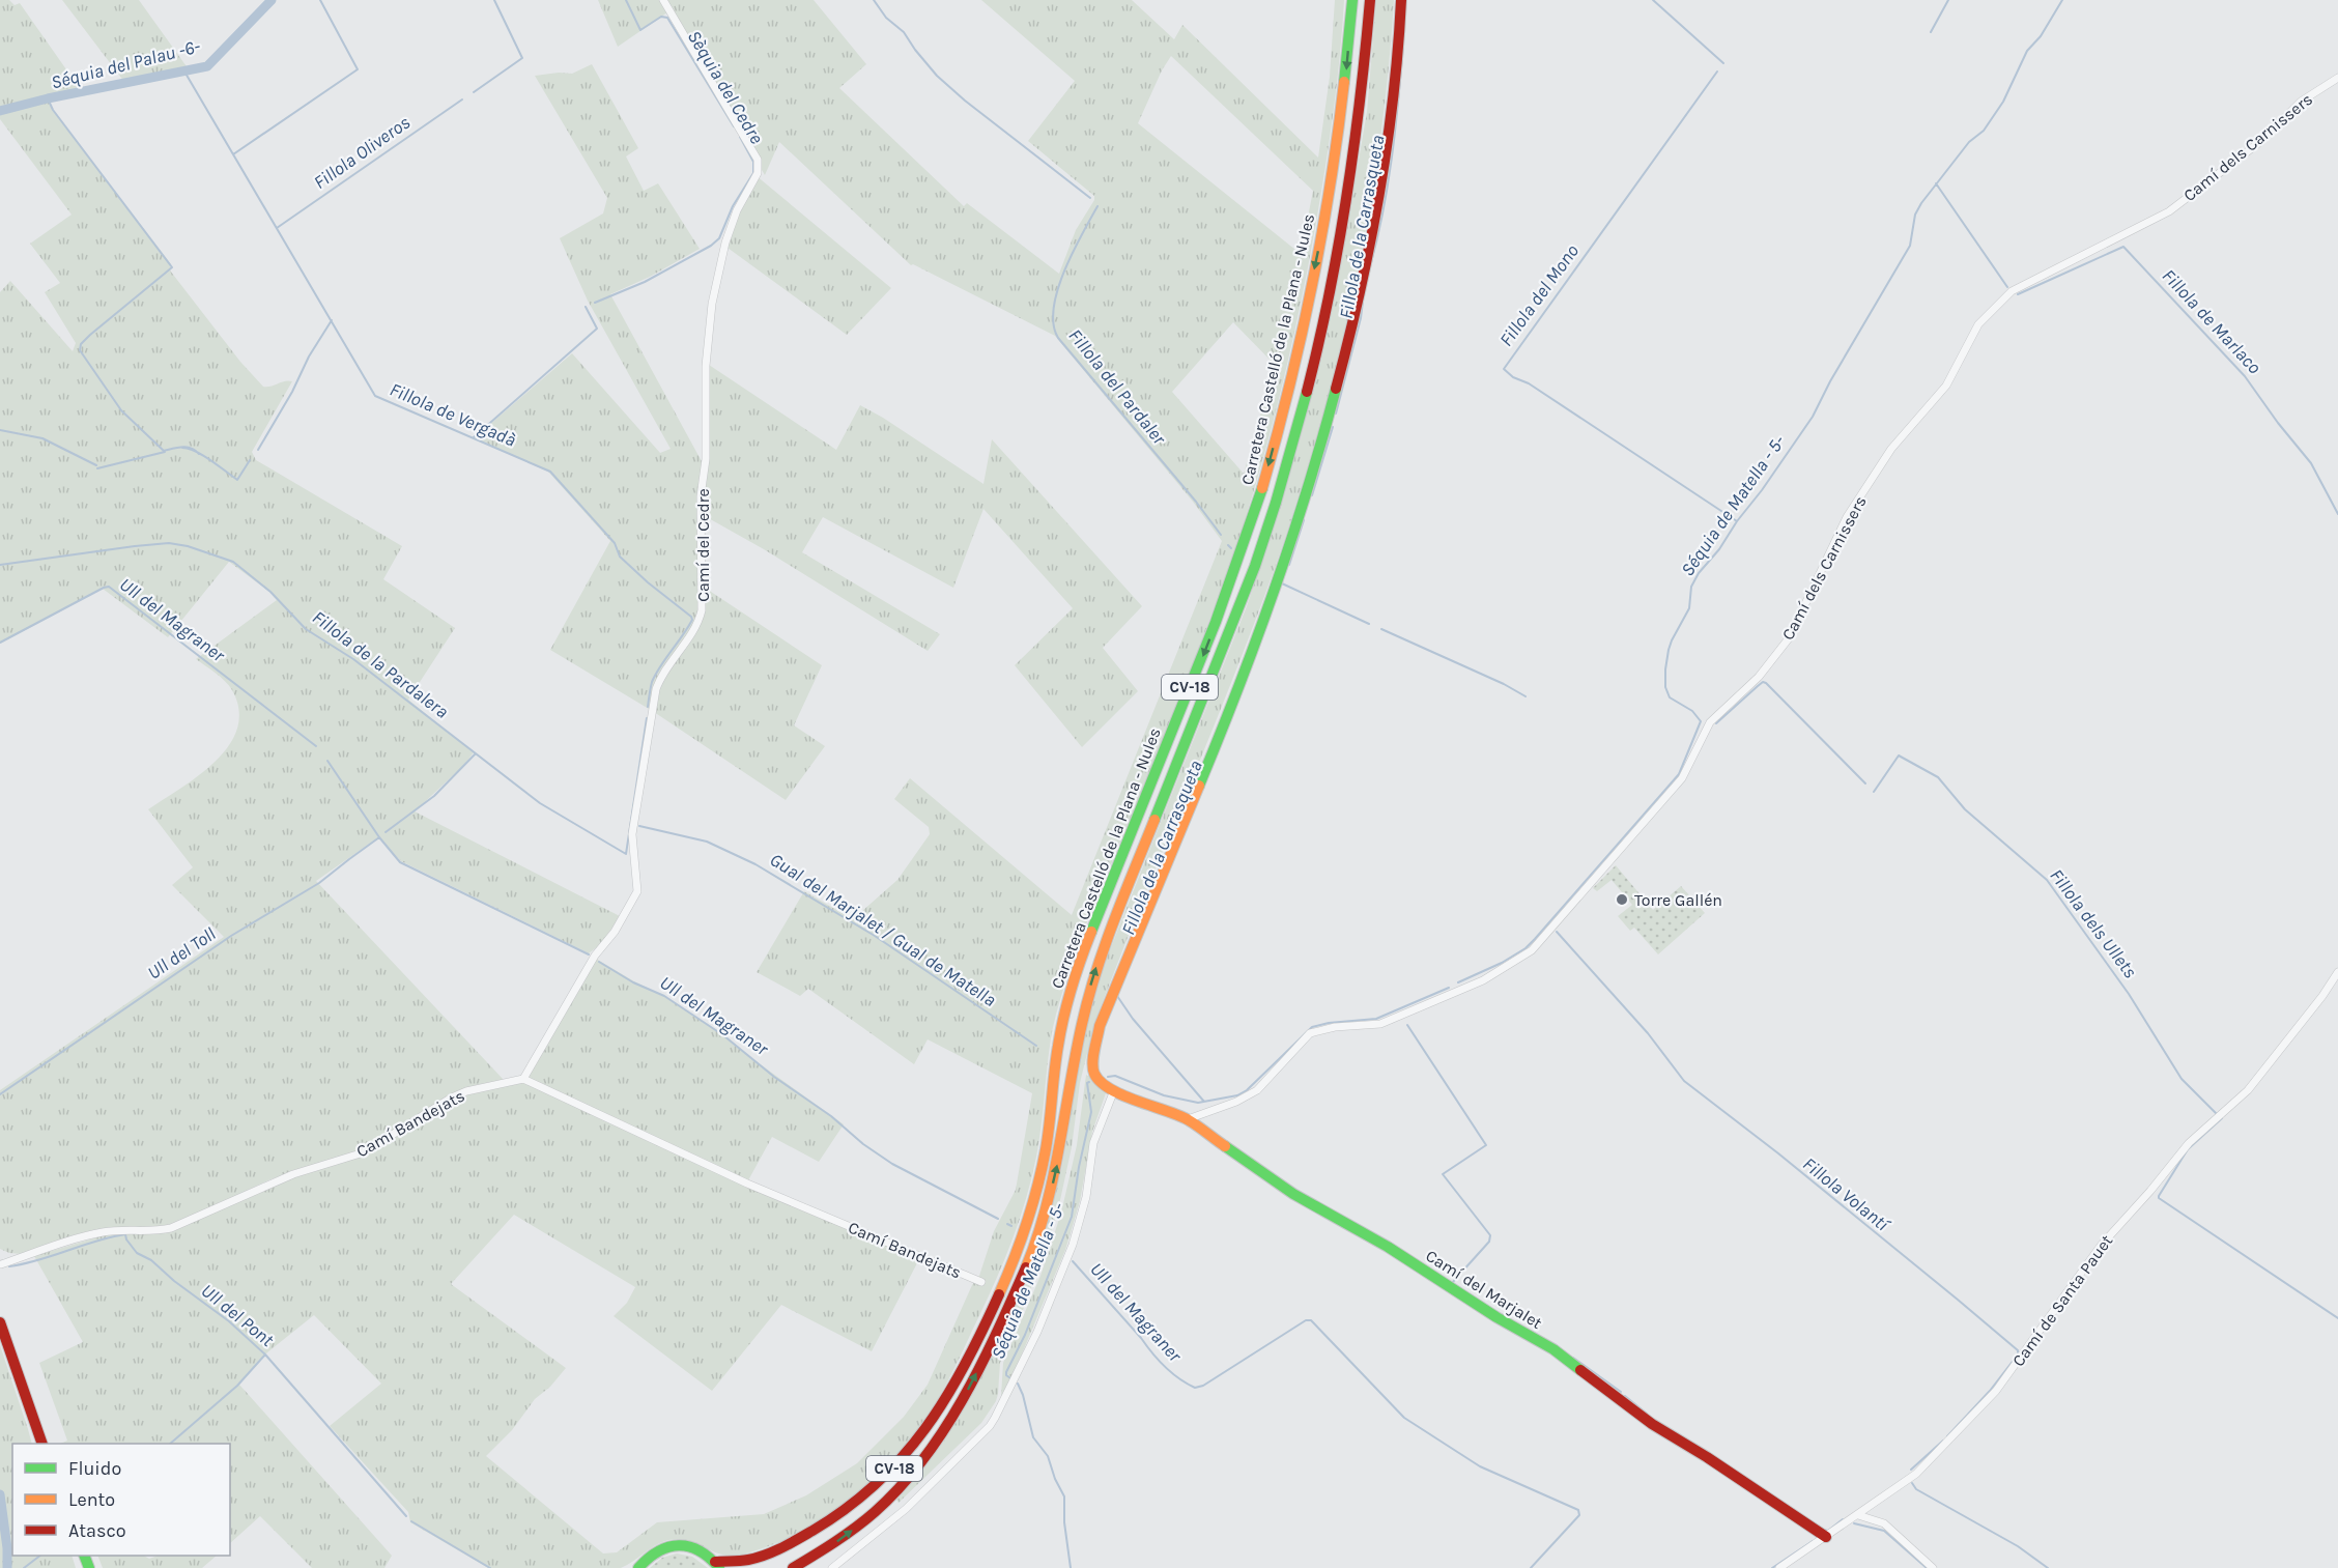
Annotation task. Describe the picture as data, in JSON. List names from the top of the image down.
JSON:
{
  "streets": {
    "main road": ["Carretera Castelló de la Plana - Nules", "CV-18", "Camí del Marjalet"],
    "street": [
      "Camí dels Carnissers",
      "Camí del Cedre",
      "Camí Bandejats",
      "Camí de Santa Pauet"
    ]
  },
  "crossings": [
    ["Camí dels Carnissers", "Camí del Marjalet"],
    ["Carretera Castelló de la Plana - Nules", "CV-18"],
    ["Camí del Cedre", "Camí Bandejats"],
    ["Camí del Marjalet", "Camí de Santa Pauet"]
  ],
  "water": [
    "Séquia del Palau -6-",
    "Sèquia del Cedre",
    "Fillola Oliveros",
    "Fillola de la Carrasqueta",
    "Fillola del Mono",
    "Fillola de Marlaco",
    "Fillola del Pardaler",
    "Fillola de Vergadà",
    "Séquia de Matella - 5-",
    "Ull del Magraner",
    "Fillola de la Pardalera",
    "Fillola dels Ullets",
    "Gual del Marjalet / Gual de Matella",
    "Ull del Toll",
    "Fillola Volantí",
    "Ull del Pont"
  ],
  "places": ["Torre Gallén"],
  "legend": ["Fluido", "Lento", "Atasco"]
}
